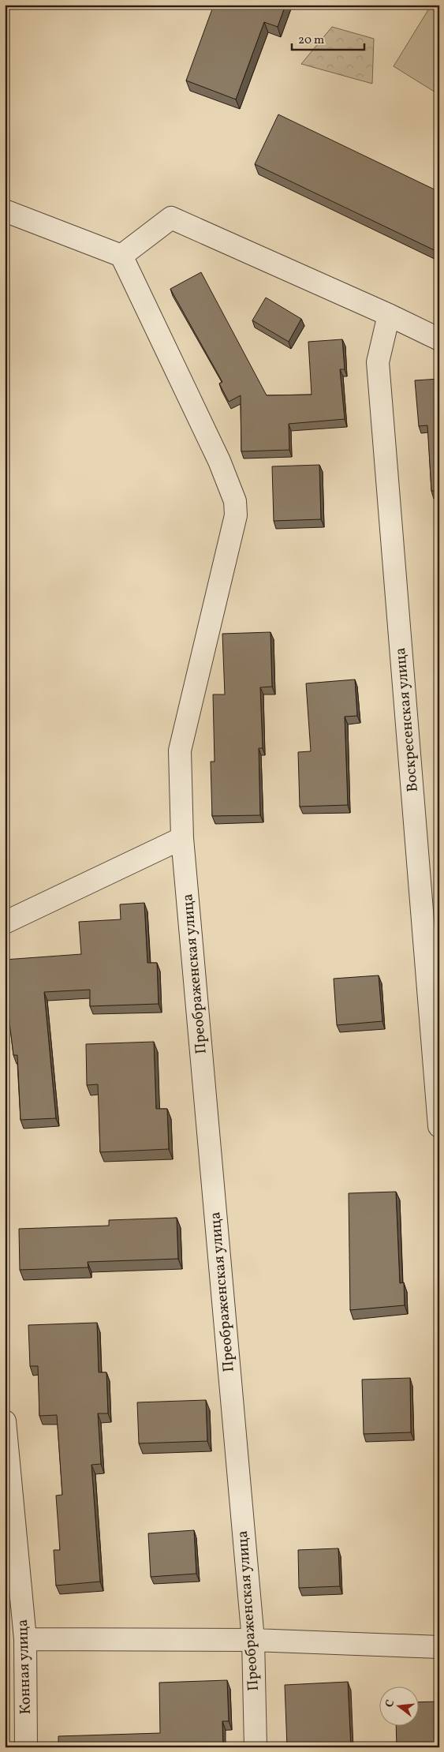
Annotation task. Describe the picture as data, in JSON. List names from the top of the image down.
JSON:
{
  "streets": {
    "street": ["Воскресенская улица", "Преображенская улица", "Конная улица"]
  },
  "scale_bar": "20 m",
  "north": "left"
}
